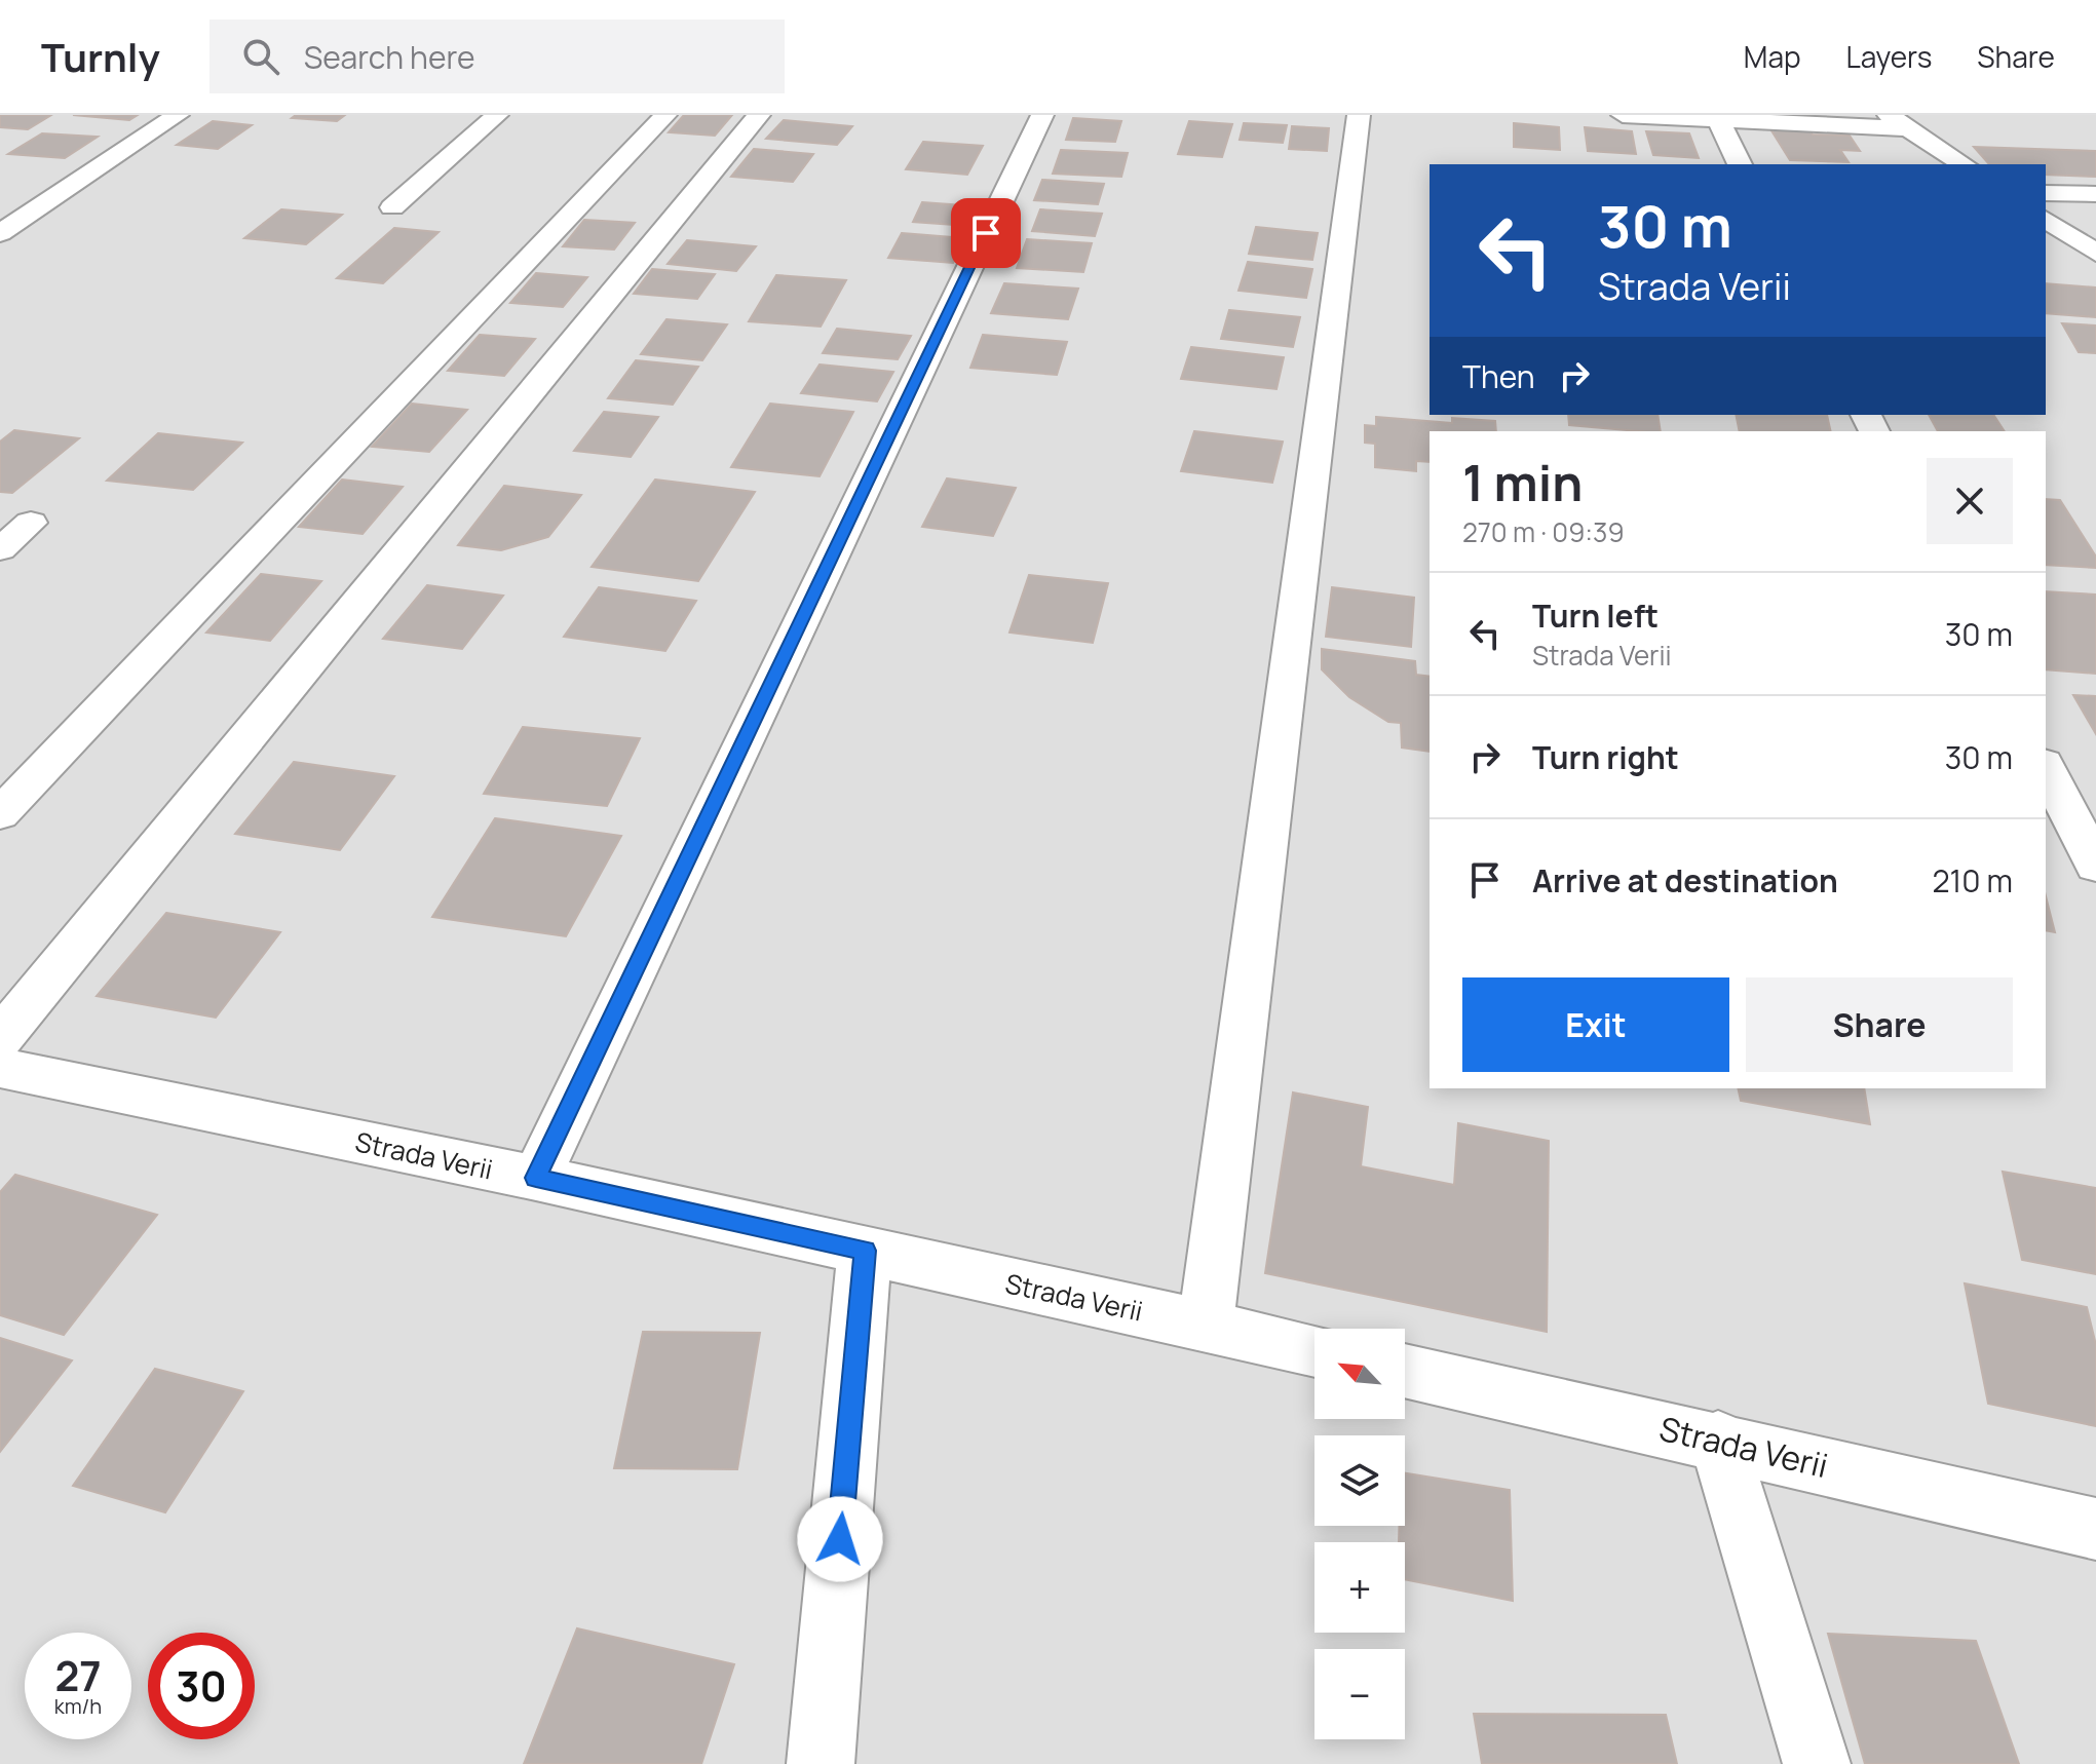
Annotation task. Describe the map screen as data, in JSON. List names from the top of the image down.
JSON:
{
  "streets": {
    "street": ["Strada Verii"]
  },
  "north": "top left",
  "page": {
    "header": "Turnly",
    "search": "Search here",
    "nav": ["Map", "Layers", "Share"],
    "turn": ["30 m", "Strada Verii"],
    "then": "Then",
    "heading": ["1 min", "270 m · 09:39"],
    "list": [
      {
        "name": "Turn left",
        "note": "Strada Verii",
        "value": "30 m"
      },
      {
        "name": "Turn right",
        "value": "30 m"
      },
      {
        "name": "Arrive at destination",
        "value": "210 m"
      }
    ],
    "buttons": ["Exit", "Share"],
    "map_buttons": ["+", "−"],
    "speed": "27 km/h",
    "limit": "30"
  }
}
